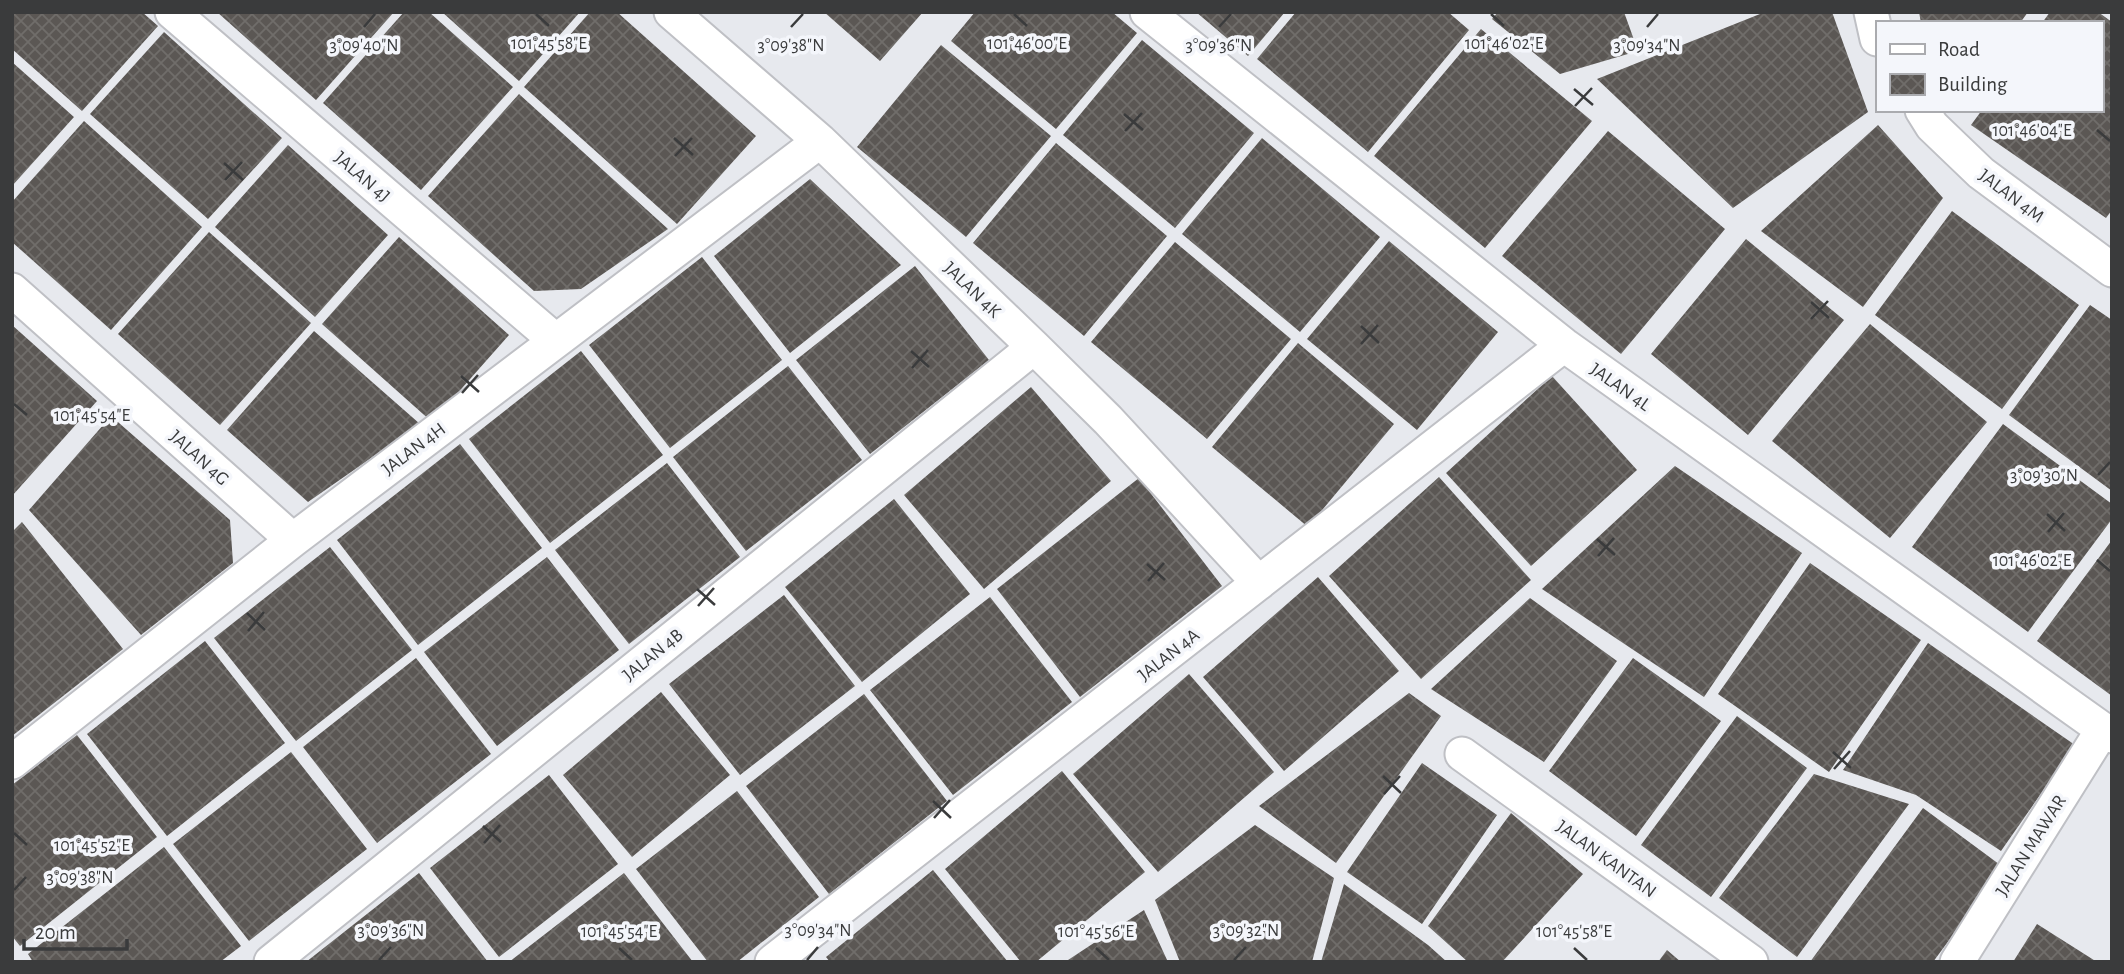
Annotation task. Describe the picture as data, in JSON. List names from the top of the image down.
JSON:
{
  "streets": {
    "street": [
      "JALAN 4J",
      "JALAN 4M",
      "JALAN 4K",
      "JALAN 4L",
      "JALAN 4H",
      "JALAN 4G",
      "JALAN 4B",
      "JALAN 4A",
      "JALAN MAWAR",
      "JALAN KANTAN"
    ]
  },
  "crossings": [
    ["JALAN 4J", "JALAN 4H"],
    ["JALAN 4K", "JALAN 4H"],
    ["JALAN 4K", "JALAN 4B"],
    ["JALAN 4K", "JALAN 4A"],
    ["JALAN 4L", "JALAN 4A"],
    ["JALAN 4L", "JALAN MAWAR"],
    ["JALAN 4H", "JALAN 4G"]
  ],
  "legend": ["Road", "Building"],
  "scale_bar": "20 m",
  "coordinates": [
    "101°45'58\"E",
    "101°46'00\"E",
    "101°46'02\"E",
    "3°09'40\"N",
    "3°09'38\"N",
    "3°09'36\"N",
    "3°09'34\"N",
    "101°46'04\"E",
    "101°45'54\"E",
    "3°09'30\"N",
    "101°45'52\"E",
    "3°09'32\"N",
    "101°45'56\"E"
  ]
}
